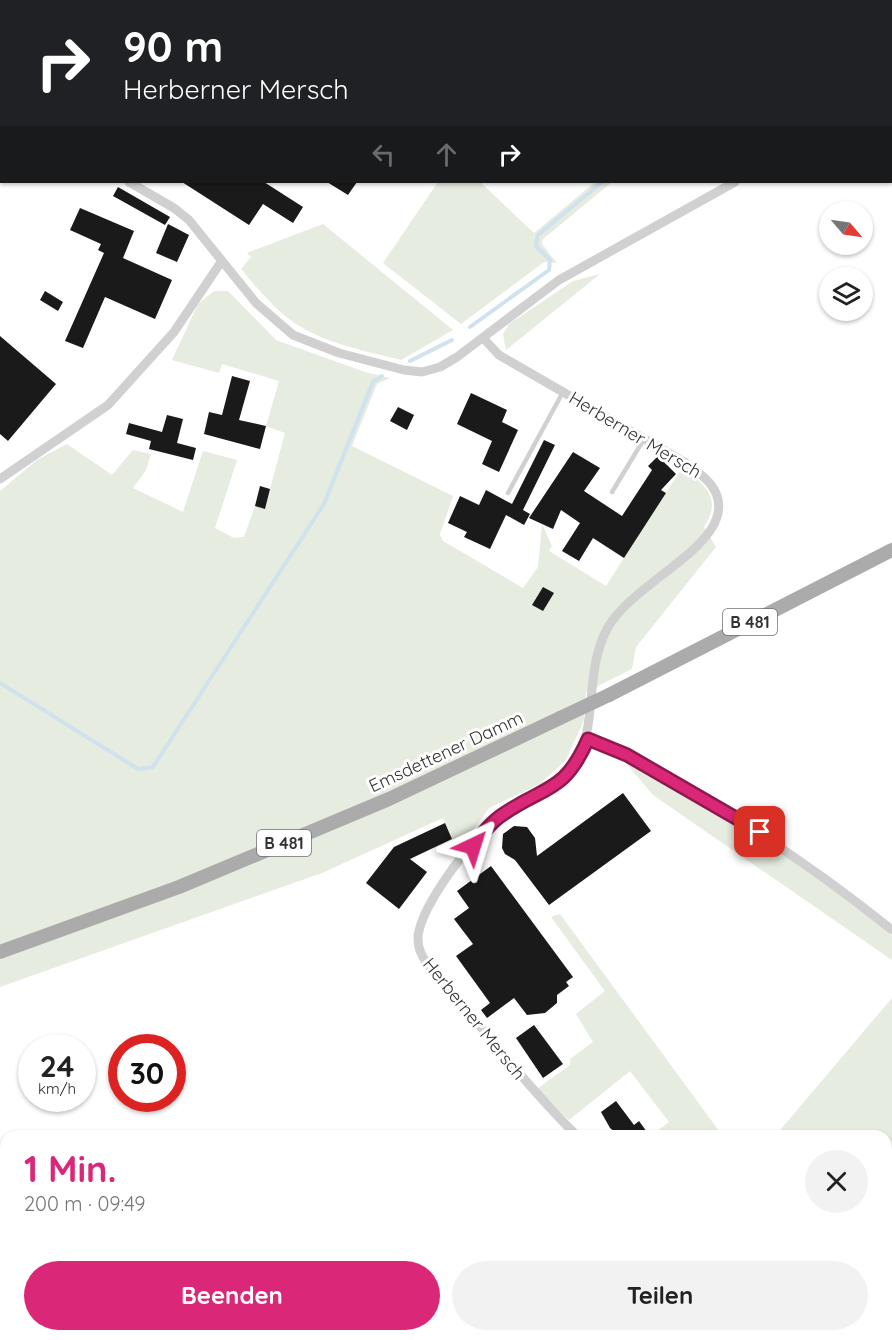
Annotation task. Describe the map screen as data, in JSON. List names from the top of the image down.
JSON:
{
  "streets": {
    "main road": ["B 481", "Emsdettener Damm"],
    "street": ["Herberner Mersch"]
  },
  "north": "bottom right",
  "page": {
    "turn": ["90 m", "Herberner Mersch"],
    "speed": "24 km/h",
    "limit": "30",
    "heading": ["1 Min.", "200 m · 09:49"],
    "buttons": ["Beenden", "Teilen"]
  }
}
